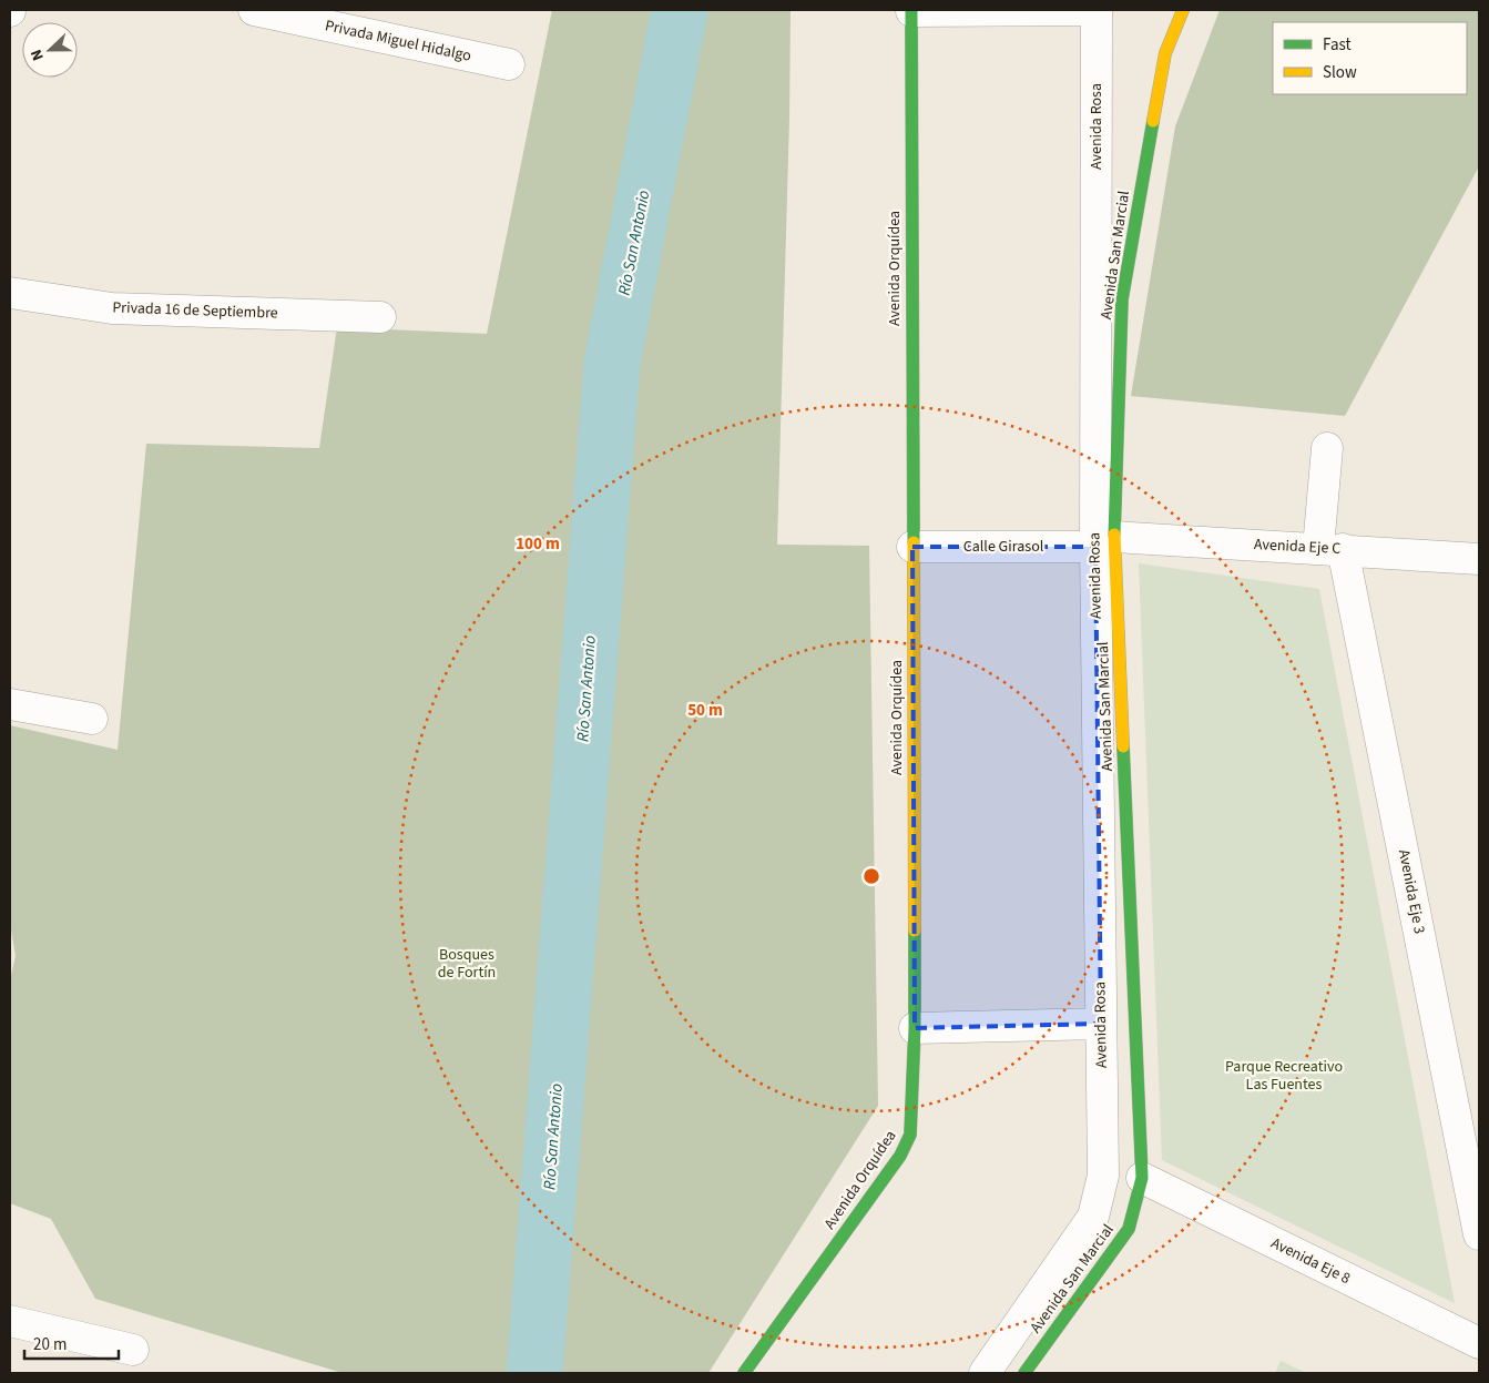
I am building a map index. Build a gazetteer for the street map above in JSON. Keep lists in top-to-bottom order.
{
  "streets": {
    "street": [
      "Privada Miguel Hidalgo",
      "Avenida Rosa",
      "Avenida San Marcial",
      "Avenida Orquídea",
      "Privada 16 de Septiembre",
      "Calle Girasol",
      "Avenida Eje C",
      "Avenida Eje 3",
      "Avenida Eje 8"
    ]
  },
  "crossings": [
    ["Avenida Rosa", "Avenida San Marcial"],
    ["Avenida Rosa", "Calle Girasol"],
    ["Avenida Rosa", "Avenida Eje C"],
    ["Avenida San Marcial", "Calle Girasol"],
    ["Avenida San Marcial", "Avenida Eje C"],
    ["Avenida San Marcial", "Avenida Eje 8"],
    ["Avenida Orquídea", "Calle Girasol"],
    ["Calle Girasol", "Avenida Eje C"],
    ["Avenida Eje C", "Avenida Eje 3"]
  ],
  "water": ["Río San Antonio"],
  "parks": ["Bosques de Fortín", "Parque Recreativo Las Fuentes"],
  "legend": ["Fast", "Slow"],
  "scale_bar": "20 m",
  "north": "left",
  "rings": ["100 m", "50 m"]
}
